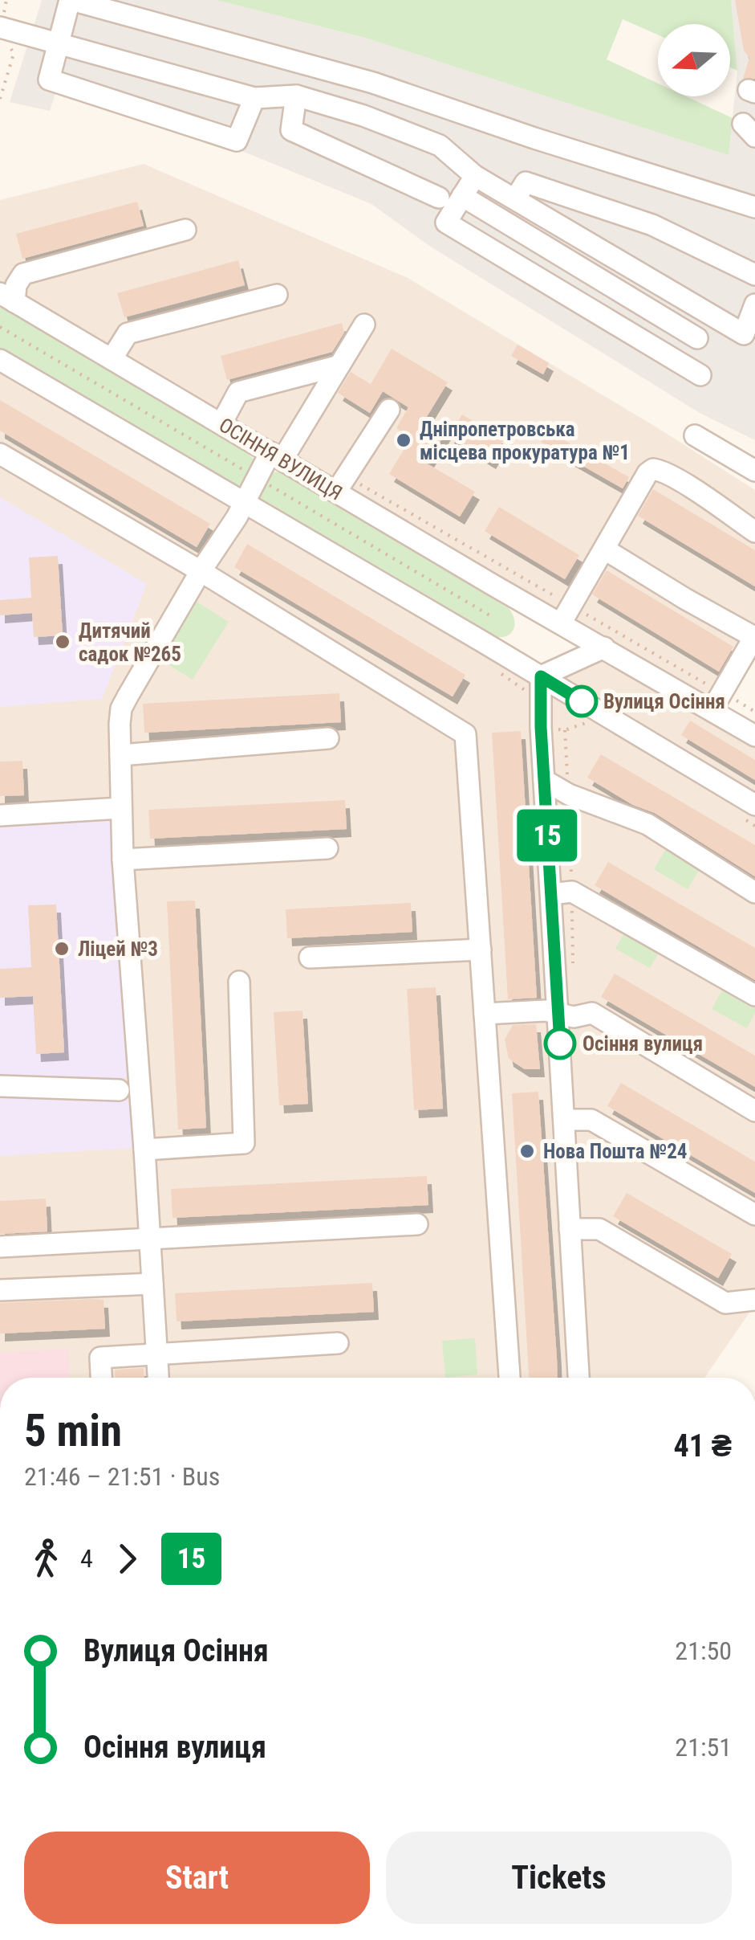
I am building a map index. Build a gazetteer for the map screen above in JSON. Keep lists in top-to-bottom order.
{
  "streets": {
    "street": ["ОСІННЯ ВУЛИЦЯ"]
  },
  "places": [
    "Дніпропетровська місцева прокуратура №1",
    "Дитячий садок №265",
    "Вулиця Осіння",
    "Ліцей №3",
    "Осіння вулиця",
    "Нова Пошта №24"
  ],
  "lines": ["bus line 15"],
  "north": "left",
  "page": {
    "on_map": "15",
    "heading": ["5 min", "21:46 – 21:51 · Bus", "41 ₴"],
    "legs": ["4", "15"],
    "list": [
      {
        "name": "Вулиця Осіння",
        "value": "21:50"
      },
      {
        "name": "Осіння вулиця",
        "value": "21:51"
      }
    ],
    "buttons": ["Start", "Tickets"]
  }
}
